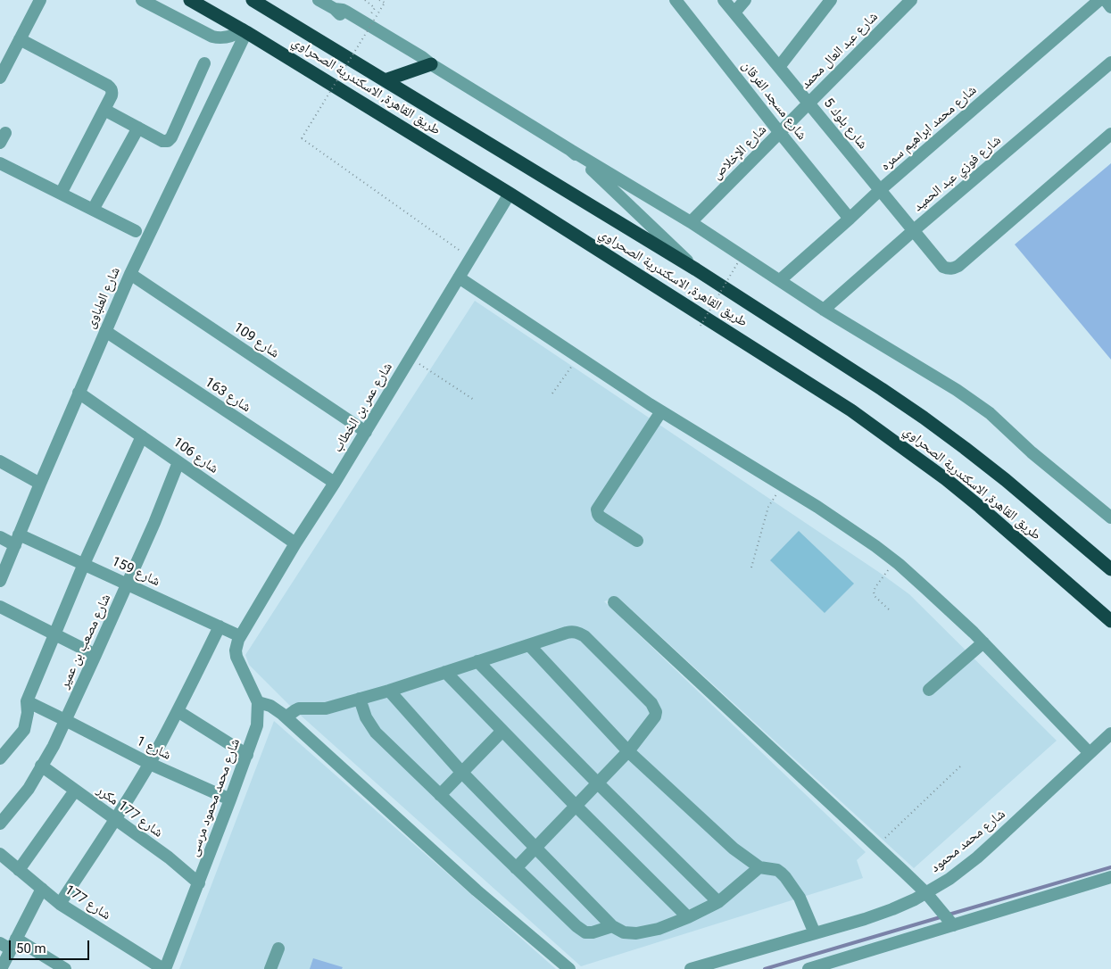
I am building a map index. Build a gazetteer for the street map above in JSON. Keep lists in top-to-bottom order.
{
  "streets": {
    "highway": ["طريق القاهرة, الاسكندرية الصحراوي"],
    "street": [
      "شارع عبد العال محمد",
      "شارع مسجد الفرقان",
      "شارع بلوك 5",
      "شارع محمد ابراهيم سمره",
      "شارع الإخلاص",
      "شارع فوزي عبد الحميد",
      "شارع العلباوى",
      "شارع 109",
      "شارع 163",
      "شارع عمر بن الخطاب",
      "شارع 106",
      "شارع 159",
      "شارع مصعب بن عمير",
      "شارع 1",
      "شارع محمد محمود مرسى",
      "شارع 177 مكرر",
      "شارع محمد محمود",
      "شارع 177"
    ]
  },
  "crossings": [
    ["شارع عبد العال محمد", "شارع بلوك 5"],
    ["شارع عبد العال محمد", "شارع الإخلاص"],
    ["طريق القاهرة, الاسكندرية الصحراوي", "شارع العلباوى"],
    ["طريق القاهرة, الاسكندرية الصحراوي", "شارع عمر بن الخطاب"],
    ["شارع مسجد الفرقان", "شارع محمد ابراهيم سمره"],
    ["شارع مسجد الفرقان", "شارع الإخلاص"],
    ["شارع بلوك 5", "شارع محمد ابراهيم سمره"],
    ["شارع بلوك 5", "شارع الإخلاص"],
    ["شارع بلوك 5", "شارع فوزي عبد الحميد"],
    ["شارع العلباوى", "شارع 109"],
    ["شارع العلباوى", "شارع 163"],
    ["شارع العلباوى", "شارع 106"],
    ["شارع العلباوى", "شارع 159"],
    ["شارع 109", "شارع عمر بن الخطاب"],
    ["شارع 163", "شارع عمر بن الخطاب"],
    ["شارع عمر بن الخطاب", "شارع 106"],
    ["شارع عمر بن الخطاب", "شارع 159"],
    ["شارع عمر بن الخطاب", "شارع محمد محمود مرسى"],
    ["شارع 106", "شارع مصعب بن عمير"],
    ["شارع 159", "شارع مصعب بن عمير"],
    ["شارع 159", "شارع محمد محمود مرسى"],
    ["شارع مصعب بن عمير", "شارع 1"],
    ["شارع مصعب بن عمير", "شارع 177 مكرر"],
    ["شارع 1", "شارع محمد محمود مرسى"],
    ["شارع محمد محمود مرسى", "شارع 177 مكرر"],
    ["شارع محمد محمود مرسى", "شارع 177"]
  ],
  "scale_bar": "50 m"
}
